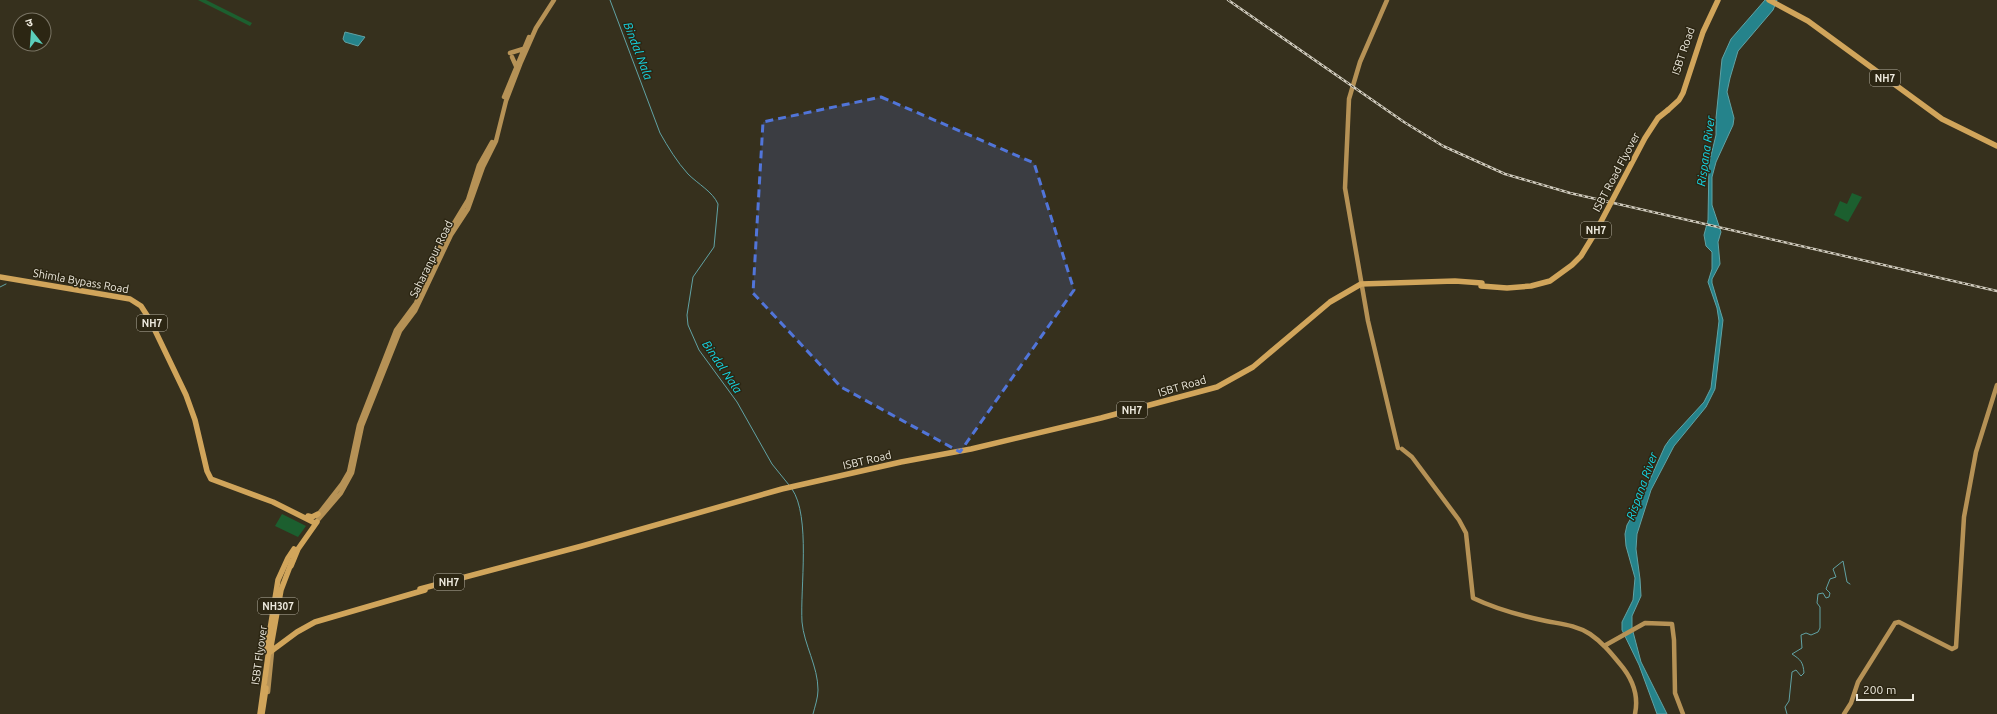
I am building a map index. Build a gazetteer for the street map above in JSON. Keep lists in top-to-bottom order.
{
  "streets": {
    "highway": [
      "ISBT Road",
      "NH7",
      "ISBT Road Flyover",
      "Shimla Bypass Road",
      "NH307",
      "ISBT Flyover"
    ],
    "main road": ["Saharanpur Road"]
  },
  "crossings": [
    ["ISBT Road", "NH7"],
    ["ISBT Road", "ISBT Road Flyover"],
    ["NH7", "ISBT Road Flyover"],
    ["NH7", "ISBT Flyover"],
    ["Saharanpur Road", "Shimla Bypass Road"]
  ],
  "water": ["Bindal Nala", "Rispana River"],
  "scale_bar": "200 m",
  "north": "top"
}
